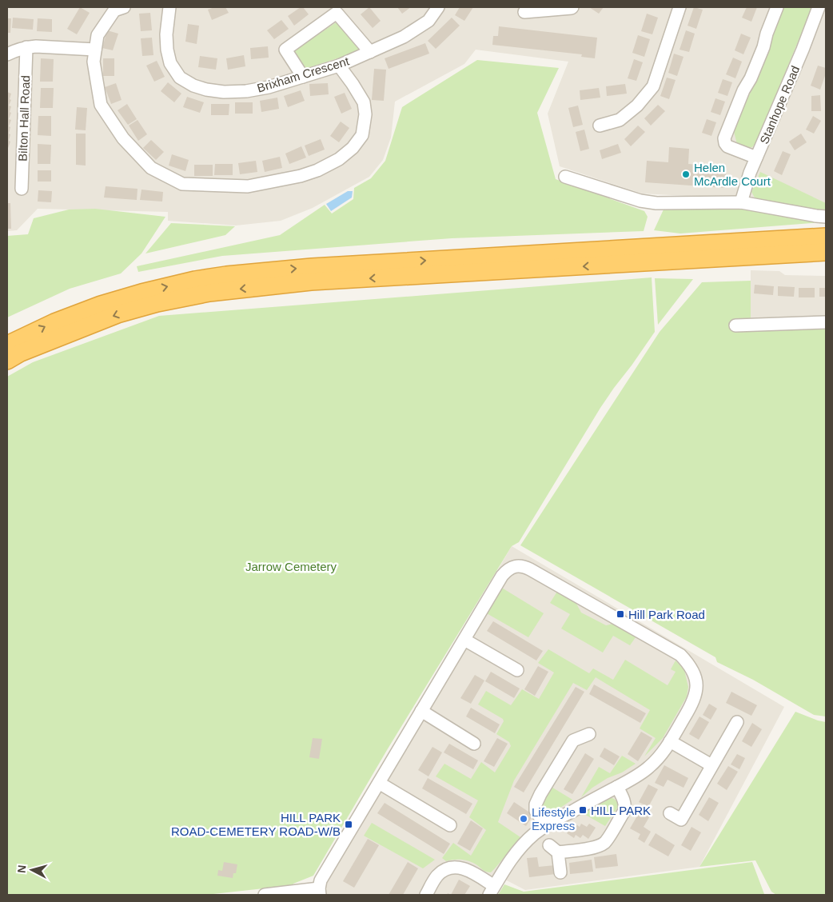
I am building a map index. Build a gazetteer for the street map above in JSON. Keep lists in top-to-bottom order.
{
  "streets": {
    "street": ["Brixham Crescent", "Stanhope Road", "Bilton Hall Road"]
  },
  "parks": ["Jarrow Cemetery"],
  "places": {
    "other": ["Helen McArdle Court", "Lifestyle Express"],
    "transit": ["Hill Park Road", "HILL PARK", "HILL PARK ROAD-CEMETERY ROAD-W/B"]
  },
  "north": "left"
}
